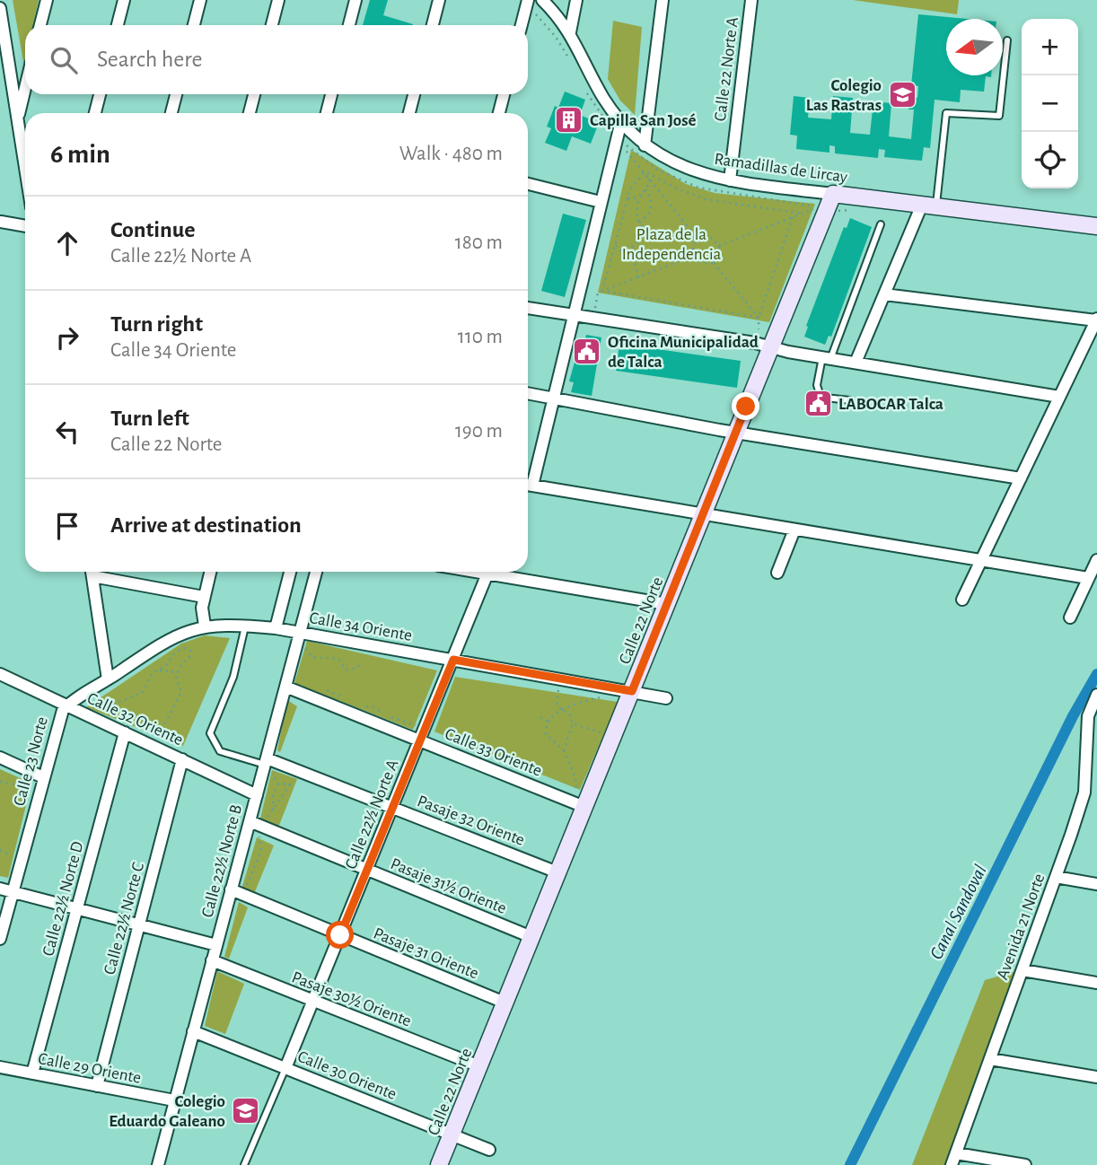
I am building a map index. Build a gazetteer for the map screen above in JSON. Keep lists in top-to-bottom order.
{
  "streets": {
    "street": [
      "Calle 22 Norte A",
      "Ramadillas de Lircay",
      "Calle 22 Norte",
      "Calle 34 Oriente",
      "Calle 32 Oriente",
      "Calle 33 Oriente",
      "Calle 23 Norte",
      "Calle 22½ Norte A",
      "Pasaje 32 Oriente",
      "Calle 22½ Norte B",
      "Pasaje 31½ Oriente",
      "Calle 22½ Norte D",
      "Calle 22½ Norte C",
      "Avenida 21 Norte",
      "Pasaje 31 Oriente",
      "Pasaje 30½ Oriente",
      "Calle 29 Oriente",
      "Calle 30 Oriente"
    ]
  },
  "crossings": [
    ["Calle 22 Norte A", "Ramadillas de Lircay"],
    ["Ramadillas de Lircay", "Calle 22 Norte"],
    ["Calle 22 Norte", "Calle 34 Oriente"],
    ["Calle 22 Norte", "Calle 33 Oriente"],
    ["Calle 22 Norte", "Pasaje 32 Oriente"],
    ["Calle 22 Norte", "Pasaje 31½ Oriente"],
    ["Calle 22 Norte", "Pasaje 31 Oriente"],
    ["Calle 22 Norte", "Pasaje 30½ Oriente"],
    ["Calle 22 Norte", "Calle 30 Oriente"],
    ["Calle 34 Oriente", "Calle 32 Oriente"],
    ["Calle 34 Oriente", "Calle 23 Norte"],
    ["Calle 34 Oriente", "Calle 22½ Norte A"],
    ["Calle 34 Oriente", "Calle 22½ Norte B"],
    ["Calle 32 Oriente", "Calle 23 Norte"],
    ["Calle 32 Oriente", "Calle 22½ Norte B"],
    ["Calle 32 Oriente", "Calle 22½ Norte D"],
    ["Calle 32 Oriente", "Calle 22½ Norte C"],
    ["Calle 33 Oriente", "Calle 22½ Norte A"],
    ["Calle 33 Oriente", "Calle 22½ Norte B"],
    ["Calle 22½ Norte A", "Pasaje 32 Oriente"],
    ["Calle 22½ Norte A", "Pasaje 31½ Oriente"],
    ["Calle 22½ Norte A", "Pasaje 31 Oriente"],
    ["Calle 22½ Norte A", "Pasaje 30½ Oriente"],
    ["Calle 22½ Norte A", "Calle 30 Oriente"],
    ["Pasaje 32 Oriente", "Calle 22½ Norte B"],
    ["Calle 22½ Norte B", "Pasaje 31½ Oriente"],
    ["Calle 22½ Norte B", "Pasaje 31 Oriente"],
    ["Calle 22½ Norte B", "Pasaje 30½ Oriente"],
    ["Calle 22½ Norte B", "Calle 29 Oriente"],
    ["Calle 22½ Norte B", "Calle 30 Oriente"],
    ["Calle 22½ Norte D", "Calle 29 Oriente"],
    ["Calle 22½ Norte C", "Calle 29 Oriente"]
  ],
  "water": ["Canal Sandoval"],
  "parks": ["Plaza de la Independencia"],
  "places": {
    "school or university": ["Colegio Las Rastras", "Colegio Eduardo Galeano"],
    "building": ["Capilla San José"],
    "public building": ["Oficina Municipalidad de Talca", "LABOCAR Talca"]
  },
  "north": "left",
  "page": {
    "map_buttons": ["+", "−"],
    "search": "Search here",
    "heading": ["6 min", "Walk · 480 m"],
    "list": [
      ["Continue", "Calle 22½ Norte A", "180 m"],
      ["Turn right", "Calle 34 Oriente", "110 m"],
      ["Turn left", "Calle 22 Norte", "190 m"],
      "Arrive at destination"
    ]
  }
}
